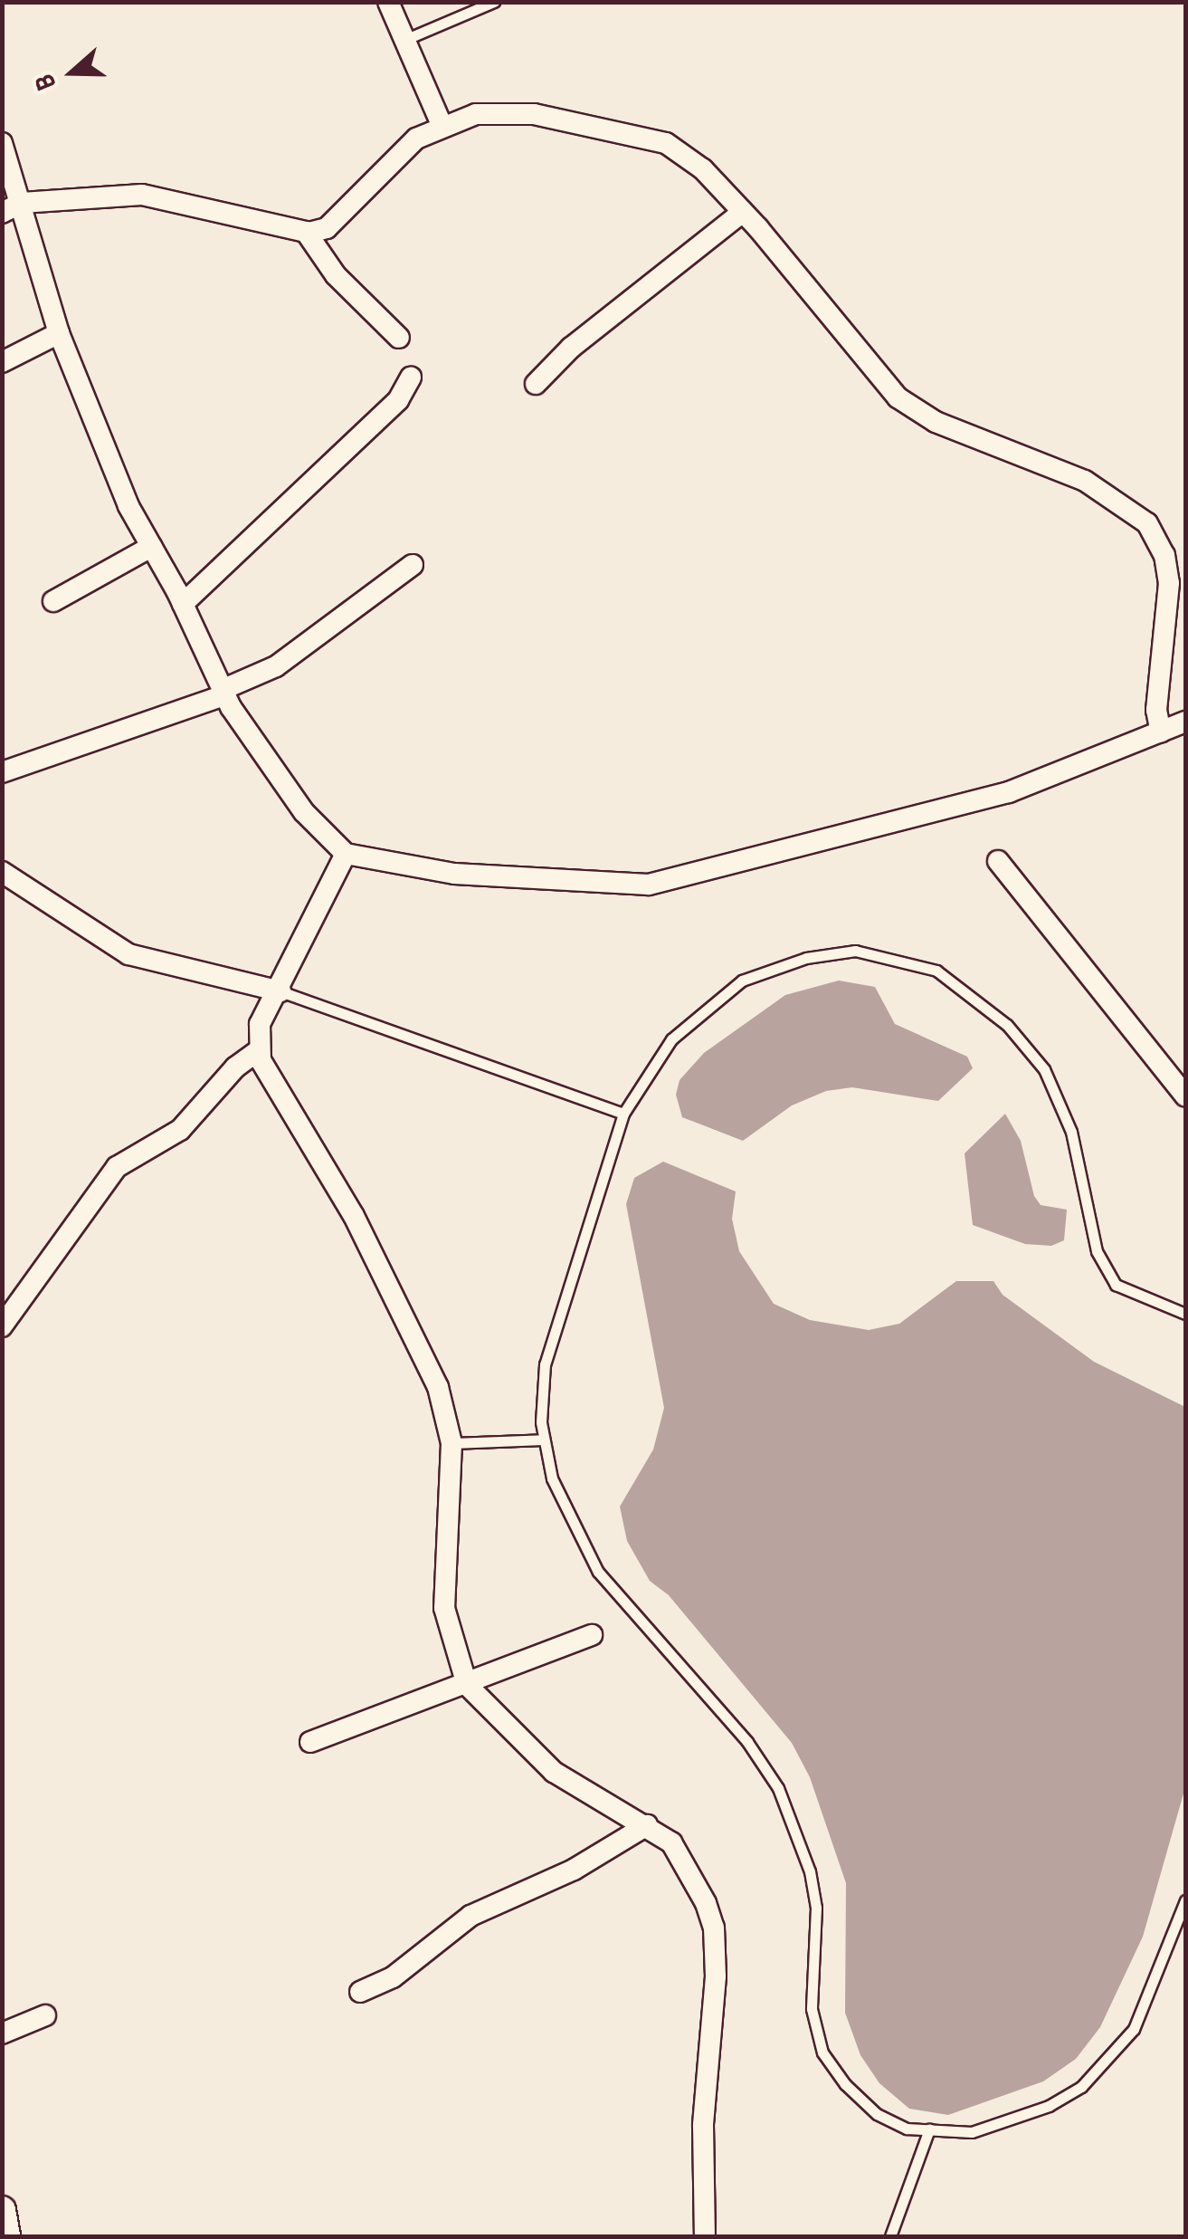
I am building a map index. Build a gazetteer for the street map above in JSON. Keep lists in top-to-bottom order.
{
  "north": "left"
}
